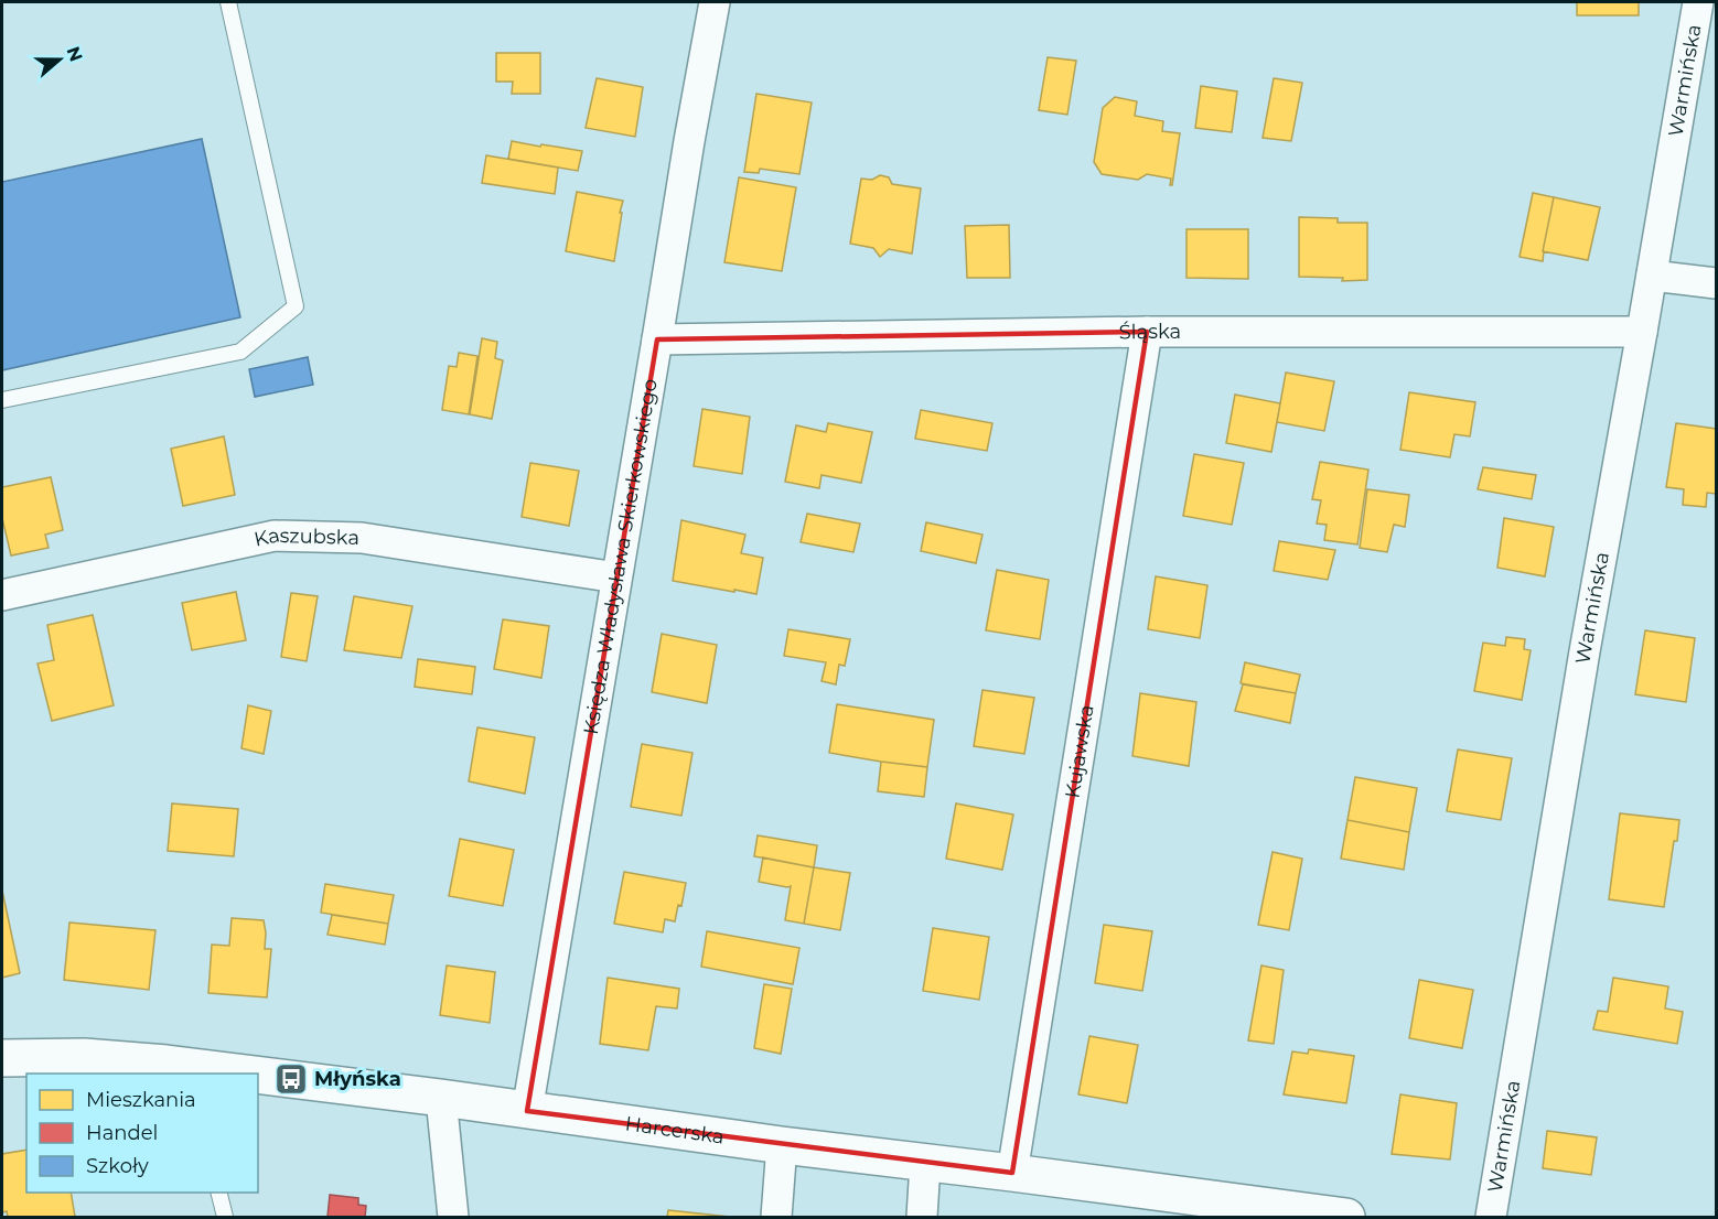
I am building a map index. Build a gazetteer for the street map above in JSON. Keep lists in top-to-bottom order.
{
  "streets": {
    "street": [
      "Warmińska",
      "Śląska",
      "Kaszubska",
      "Księdza Władysława Skierkowskiego",
      "Kujawska",
      "Harcerska"
    ]
  },
  "crossings": [
    ["Warmińska", "Śląska"],
    ["Śląska", "Księdza Władysława Skierkowskiego"],
    ["Śląska", "Kujawska"],
    ["Kaszubska", "Księdza Władysława Skierkowskiego"],
    ["Księdza Władysława Skierkowskiego", "Harcerska"],
    ["Kujawska", "Harcerska"]
  ],
  "places": {
    "bus stop": ["Młyńska"]
  },
  "legend": ["Mieszkania", "Handel", "Szkoły"],
  "north": "right"
}
